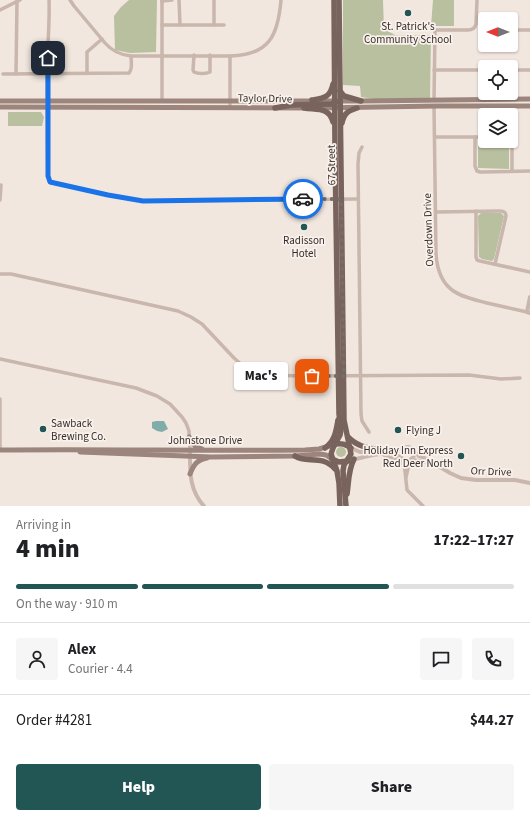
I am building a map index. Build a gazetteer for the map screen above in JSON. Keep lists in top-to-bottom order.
{
  "streets": {
    "main road": ["Taylor Drive", "67 Street", "Johnstone Drive"],
    "street": ["Overdown Drive", "Orr Drive"]
  },
  "crossings": [
    ["Taylor Drive", "67 Street"],
    ["Taylor Drive", "Overdown Drive"],
    ["67 Street", "Johnstone Drive"]
  ],
  "places": [
    "St. Patrick's Community School",
    "Radisson Hotel",
    "Mac's",
    "Sawback Brewing Co.",
    "Flying J",
    "Holiday Inn Express Red Deer North"
  ],
  "north": "left",
  "page": {
    "bubble": "Mac's",
    "heading": ["4 min", "Arriving in", "17:22–17:27"],
    "panel": [
      "Alex",
      "Courier · 4.4",
      "Order #4281",
      "$44.27"
    ],
    "bar": "On the way · 910 m",
    "buttons": ["Help", "Share"]
  }
}
